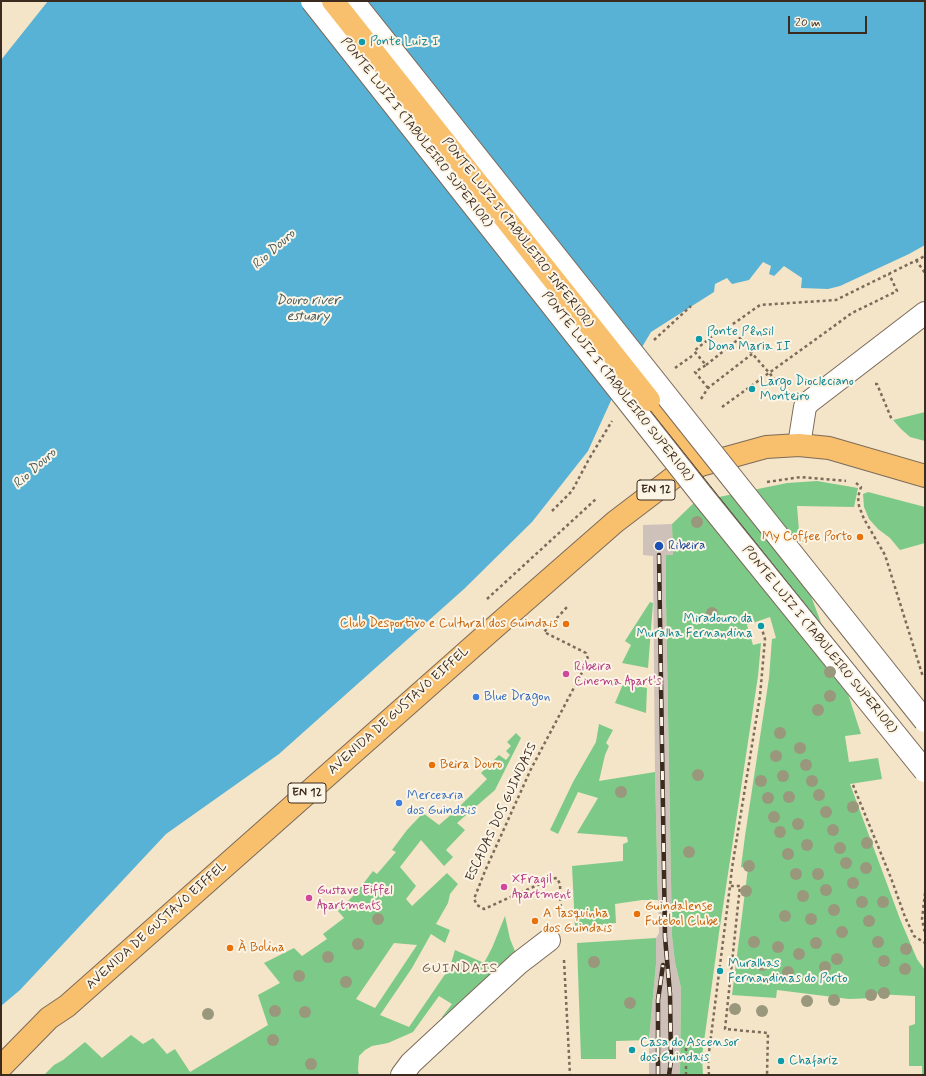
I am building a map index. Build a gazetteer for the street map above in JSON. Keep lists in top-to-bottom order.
{
  "streets": {
    "main road": ["PONTE LUIZ I (TABULEIRO INFERIOR)", "EN 12", "AVENIDA DE GUSTAVO EIFFEL"],
    "street": ["PONTE LUIZ I (TABULEIRO SUPERIOR)"],
    "path": ["ESCADAS DOS GUINDAIS"]
  },
  "crossings": [
    ["PONTE LUIZ I (TABULEIRO INFERIOR)", "EN 12"],
    ["PONTE LUIZ I (TABULEIRO INFERIOR)", "AVENIDA DE GUSTAVO EIFFEL"],
    ["EN 12", "AVENIDA DE GUSTAVO EIFFEL"]
  ],
  "districts": ["GUINDAIS"],
  "water": ["Rio Douro", "Douro river estuary"],
  "places": [
    "Ponte Luiz I",
    "Ponte Pênsil Dona Maria II",
    "Largo Diocleciano Monteiro",
    "My Coffee Porto",
    "Ribeira",
    "Club Desportivo e Cultural dos Guindais",
    "Miradouro da Muralha Fernandina",
    "Ribeira Cinema Apart's",
    "Blue Dragon",
    "Beira Douro",
    "Mercearia dos Guindais",
    "XFragil Apartment",
    "Gustave Eiffel Apartments",
    "Guindalense Futebol Clube",
    "A Tasquinha dos Guindais",
    "À Bolina",
    "Muralhas Fernandinas do Porto",
    "Casa do Ascensor dos Guindais",
    "Chafariz"
  ],
  "scale_bar": "20 m"
}
